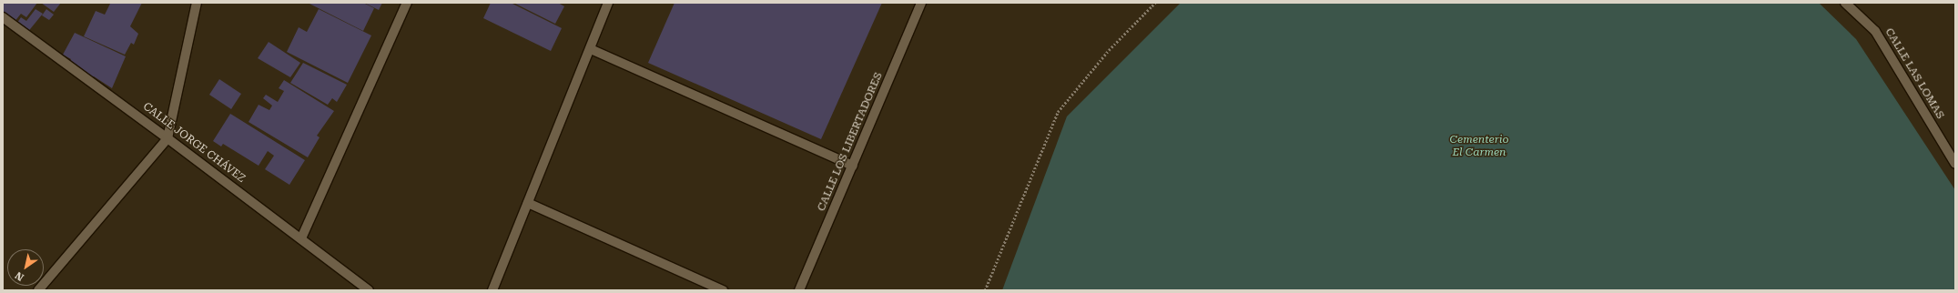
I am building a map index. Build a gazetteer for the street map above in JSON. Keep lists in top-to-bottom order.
{
  "streets": {
    "street": ["CALLE LAS LOMAS", "CALLE LOS LIBERTADORES", "CALLE JORGE CHÁVEZ"]
  },
  "parks": ["Cementerio El Carmen"],
  "north": "bottom left"
}
